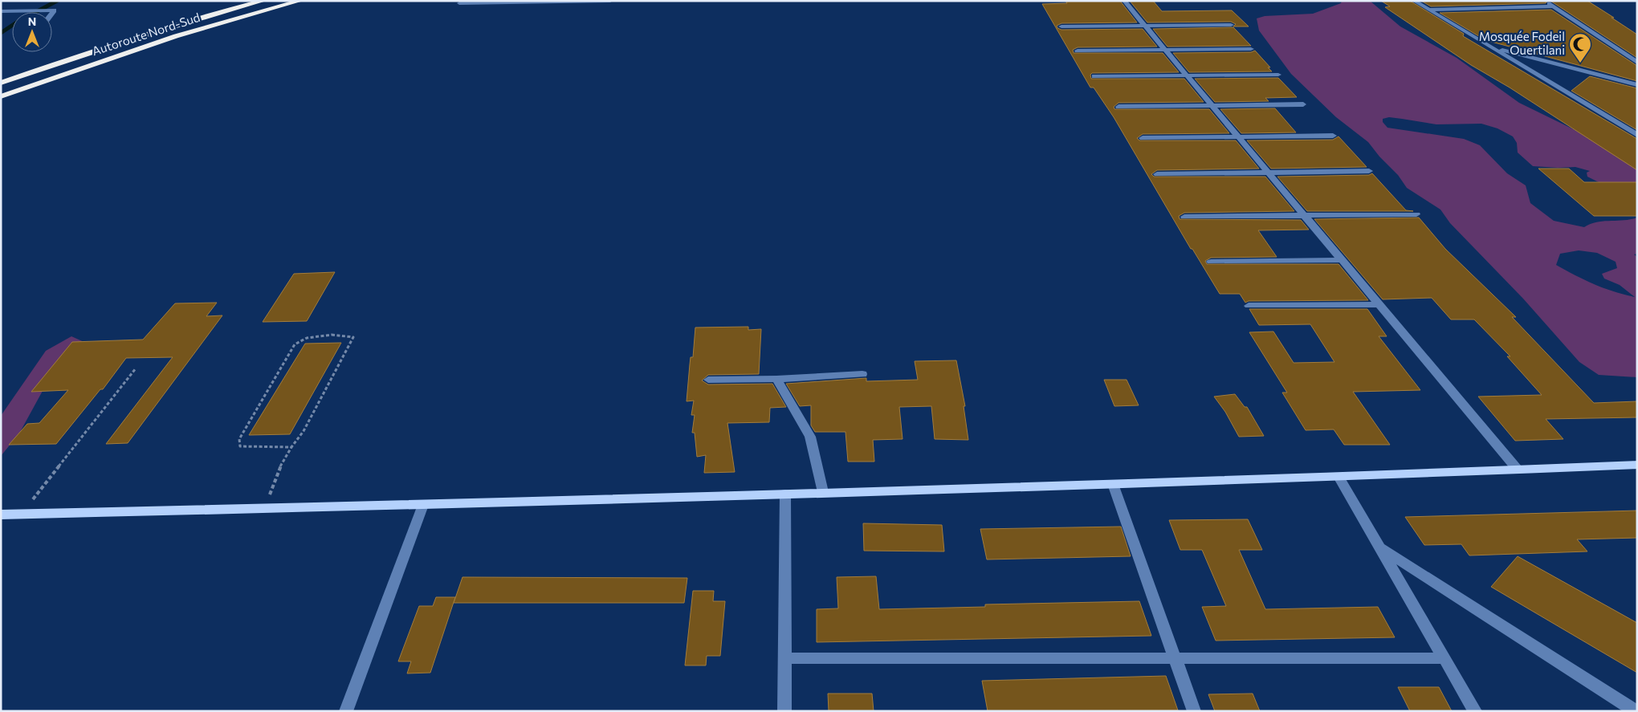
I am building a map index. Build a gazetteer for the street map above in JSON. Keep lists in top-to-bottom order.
{
  "streets": {
    "highway": ["Autoroute Nord-Sud"]
  },
  "places": {
    "mosque": ["Mosquée Fodeil Ouertilani"]
  },
  "north": "top"
}
